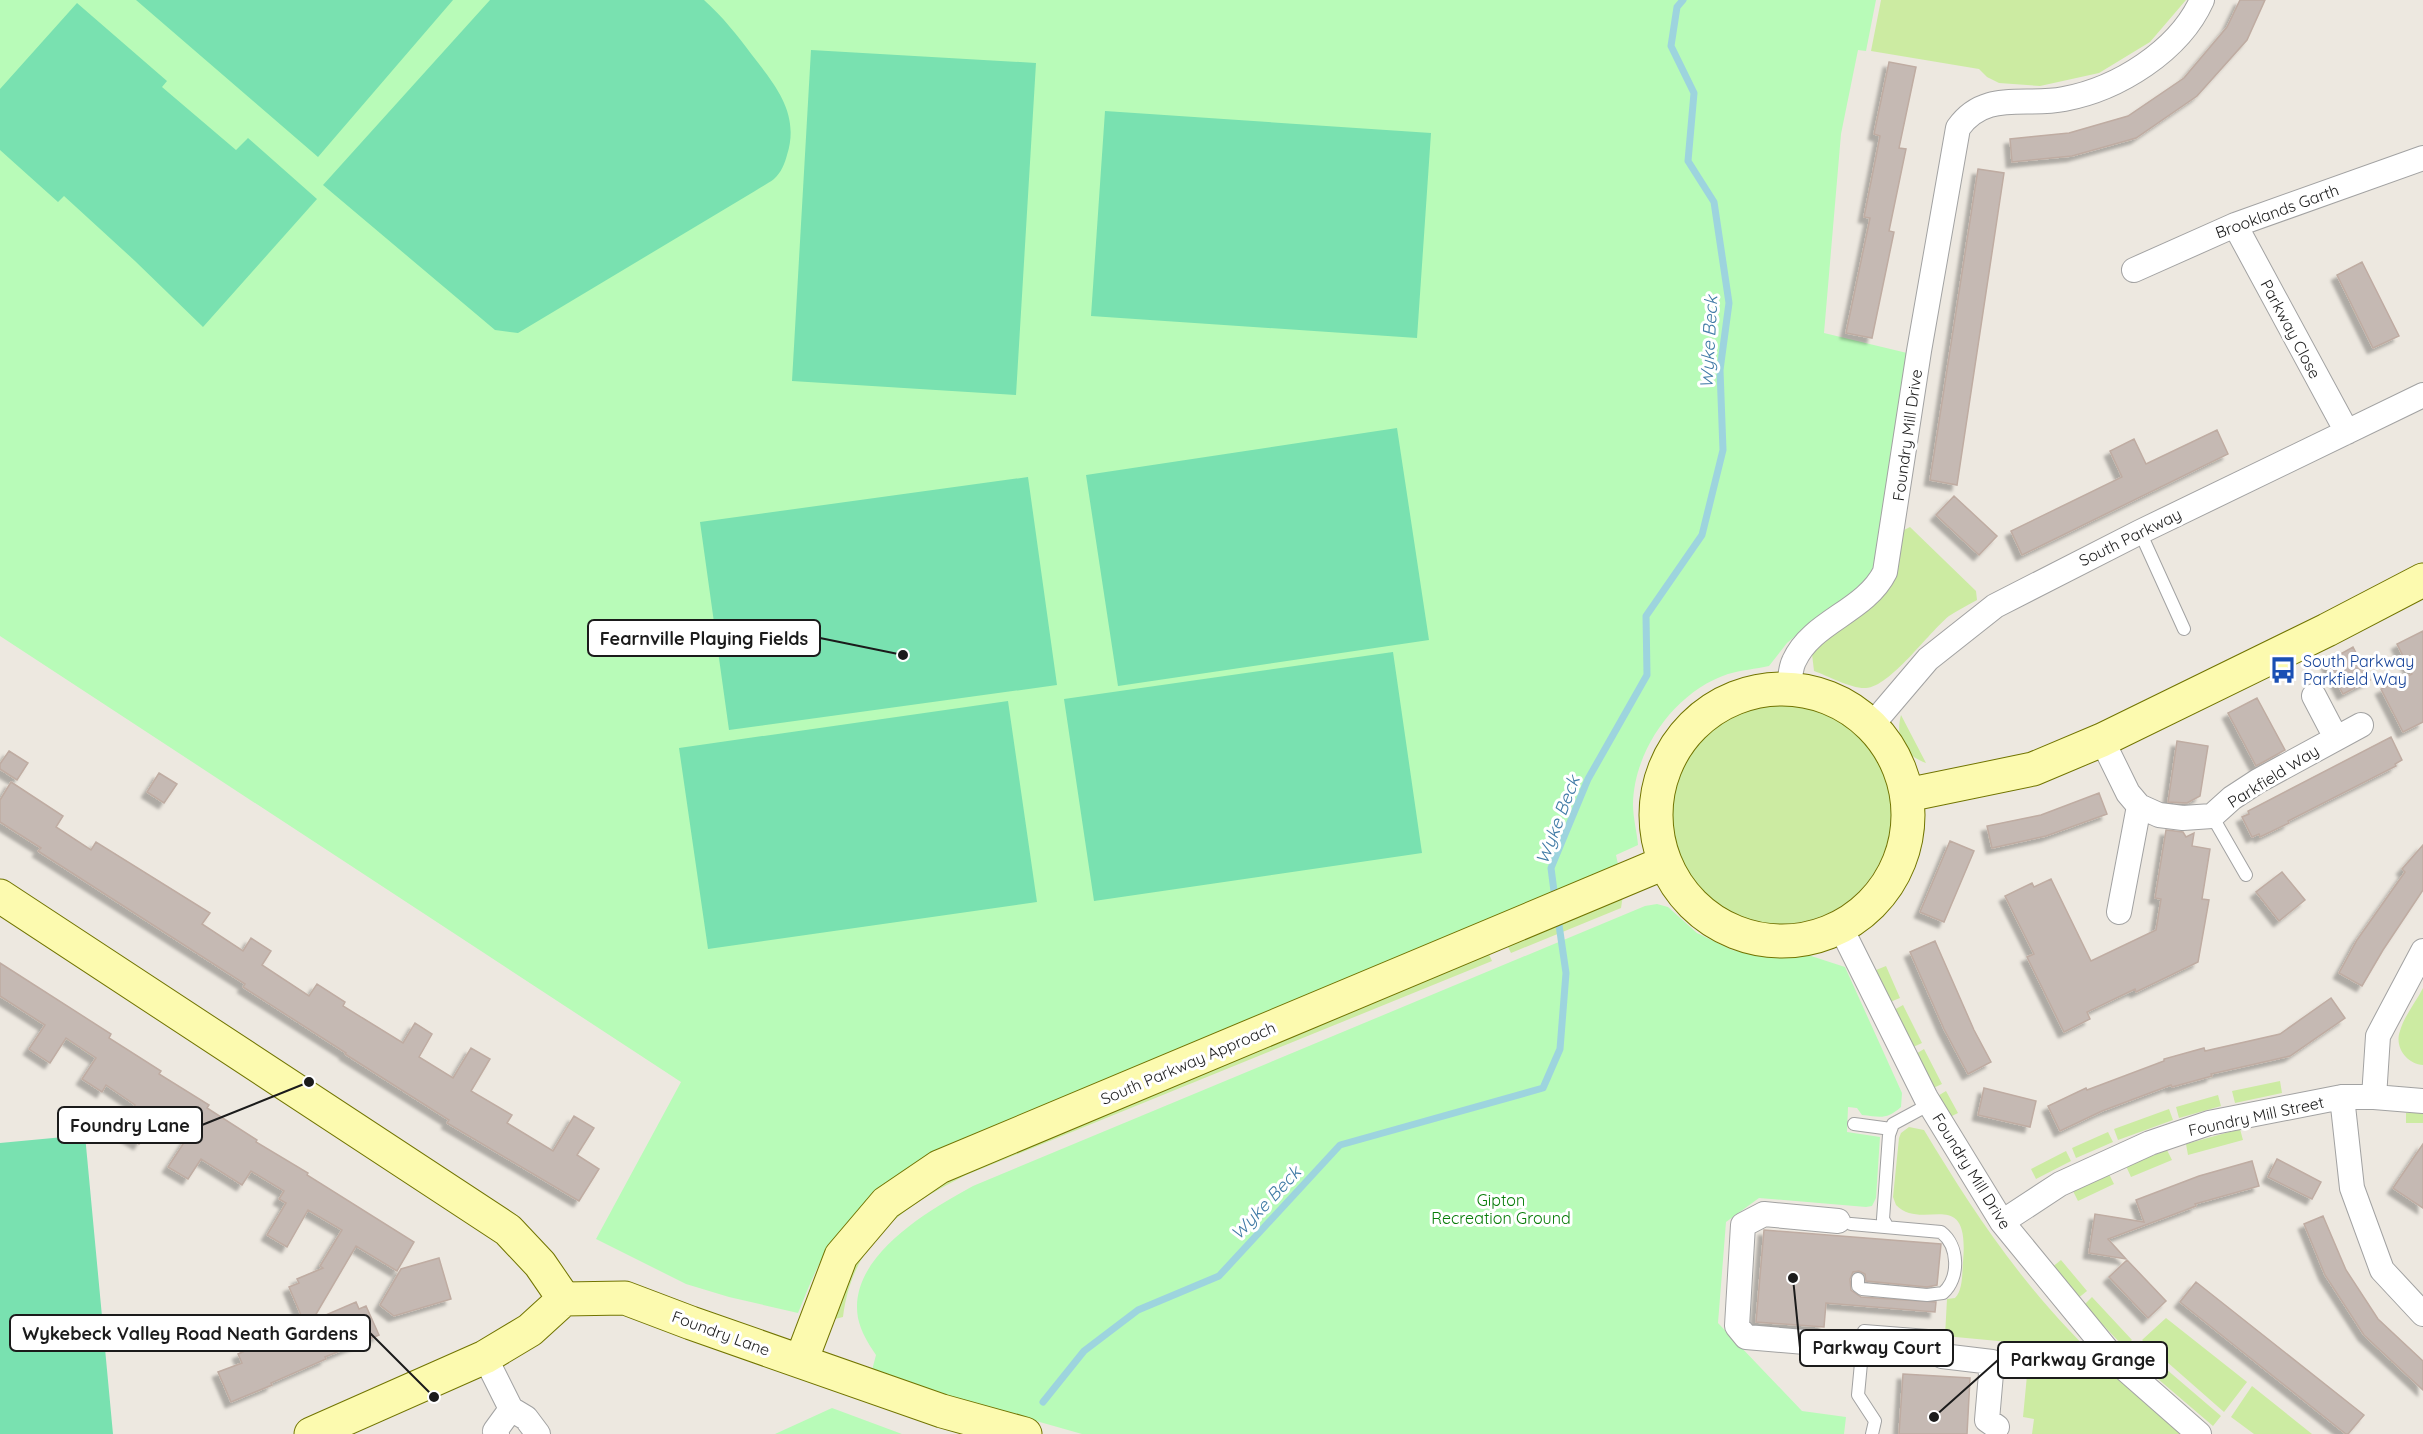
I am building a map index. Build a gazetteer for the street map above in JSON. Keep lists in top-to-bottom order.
{
  "streets": {
    "street": [
      "Brooklands Garth",
      "Parkway Close",
      "Foundry Mill Drive",
      "South Parkway",
      "Parkfield Way",
      "South Parkway Approach",
      "Foundry Mill Street",
      "Foundry Lane"
    ]
  },
  "crossings": [
    ["Brooklands Garth", "Parkway Close"],
    ["Parkway Close", "South Parkway"],
    ["Foundry Mill Drive", "Foundry Mill Street"],
    ["South Parkway Approach", "Foundry Lane"]
  ],
  "water": ["Wyke Beck"],
  "parks": ["Gipton Recreation Ground"],
  "places": {
    "other": [
      "Fearnville Playing Fields",
      "Foundry Lane",
      "Parkway Court",
      "Wykebeck Valley Road Neath Gardens",
      "Parkway Grange"
    ],
    "bus stop": ["South Parkway Parkfield Way"]
  }
}
